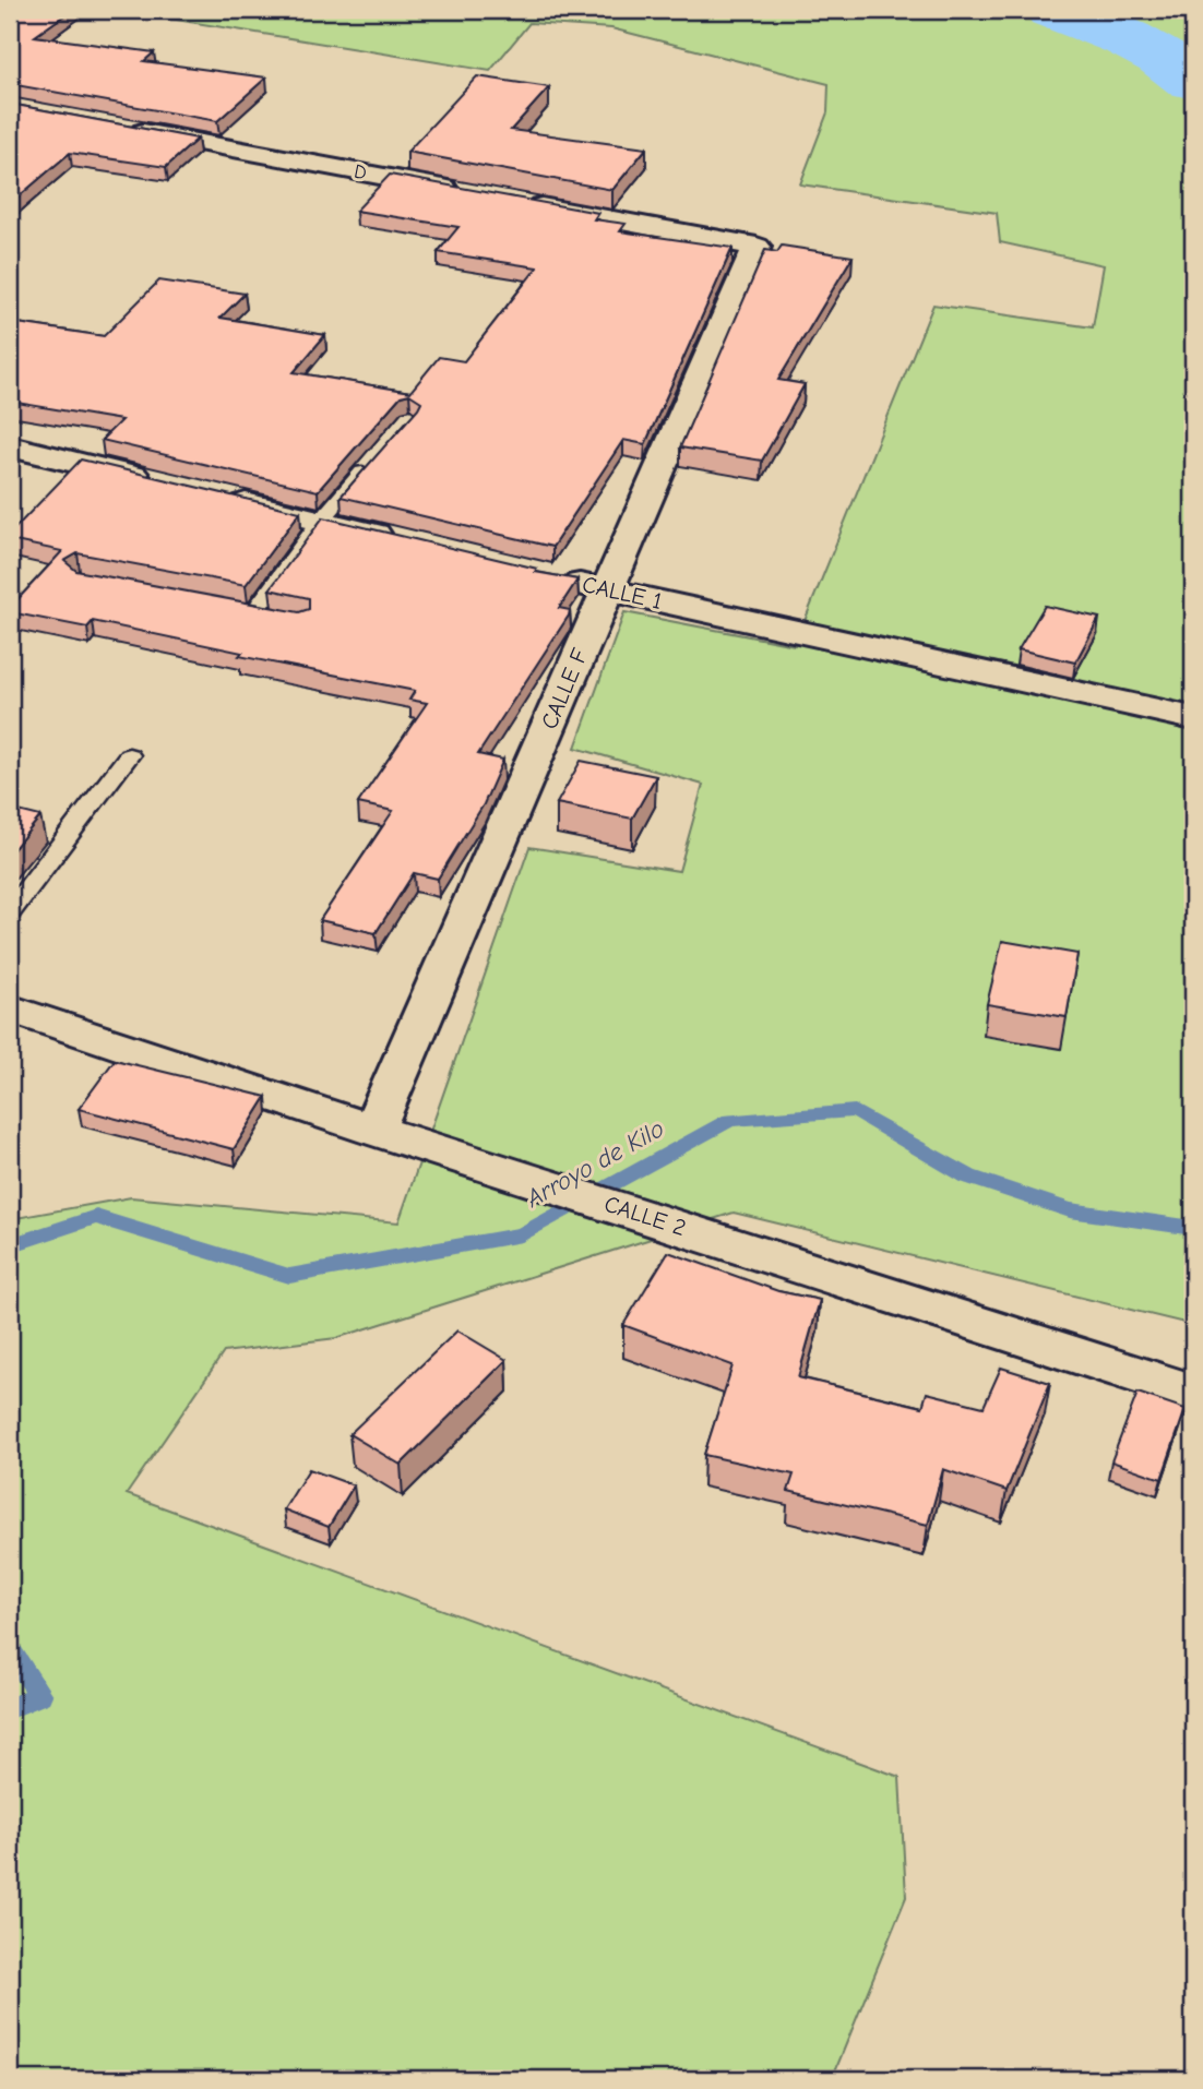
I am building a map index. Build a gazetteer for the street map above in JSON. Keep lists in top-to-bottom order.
{
  "streets": {
    "street": [
      "D",
      "CALLE 1",
      "CALLE F",
      "CALLE 2"
    ]
  },
  "crossings": [
    ["CALLE 1", "CALLE F"],
    ["CALLE F", "CALLE 2"]
  ],
  "water": ["Arroyo de Kilo"]
}
